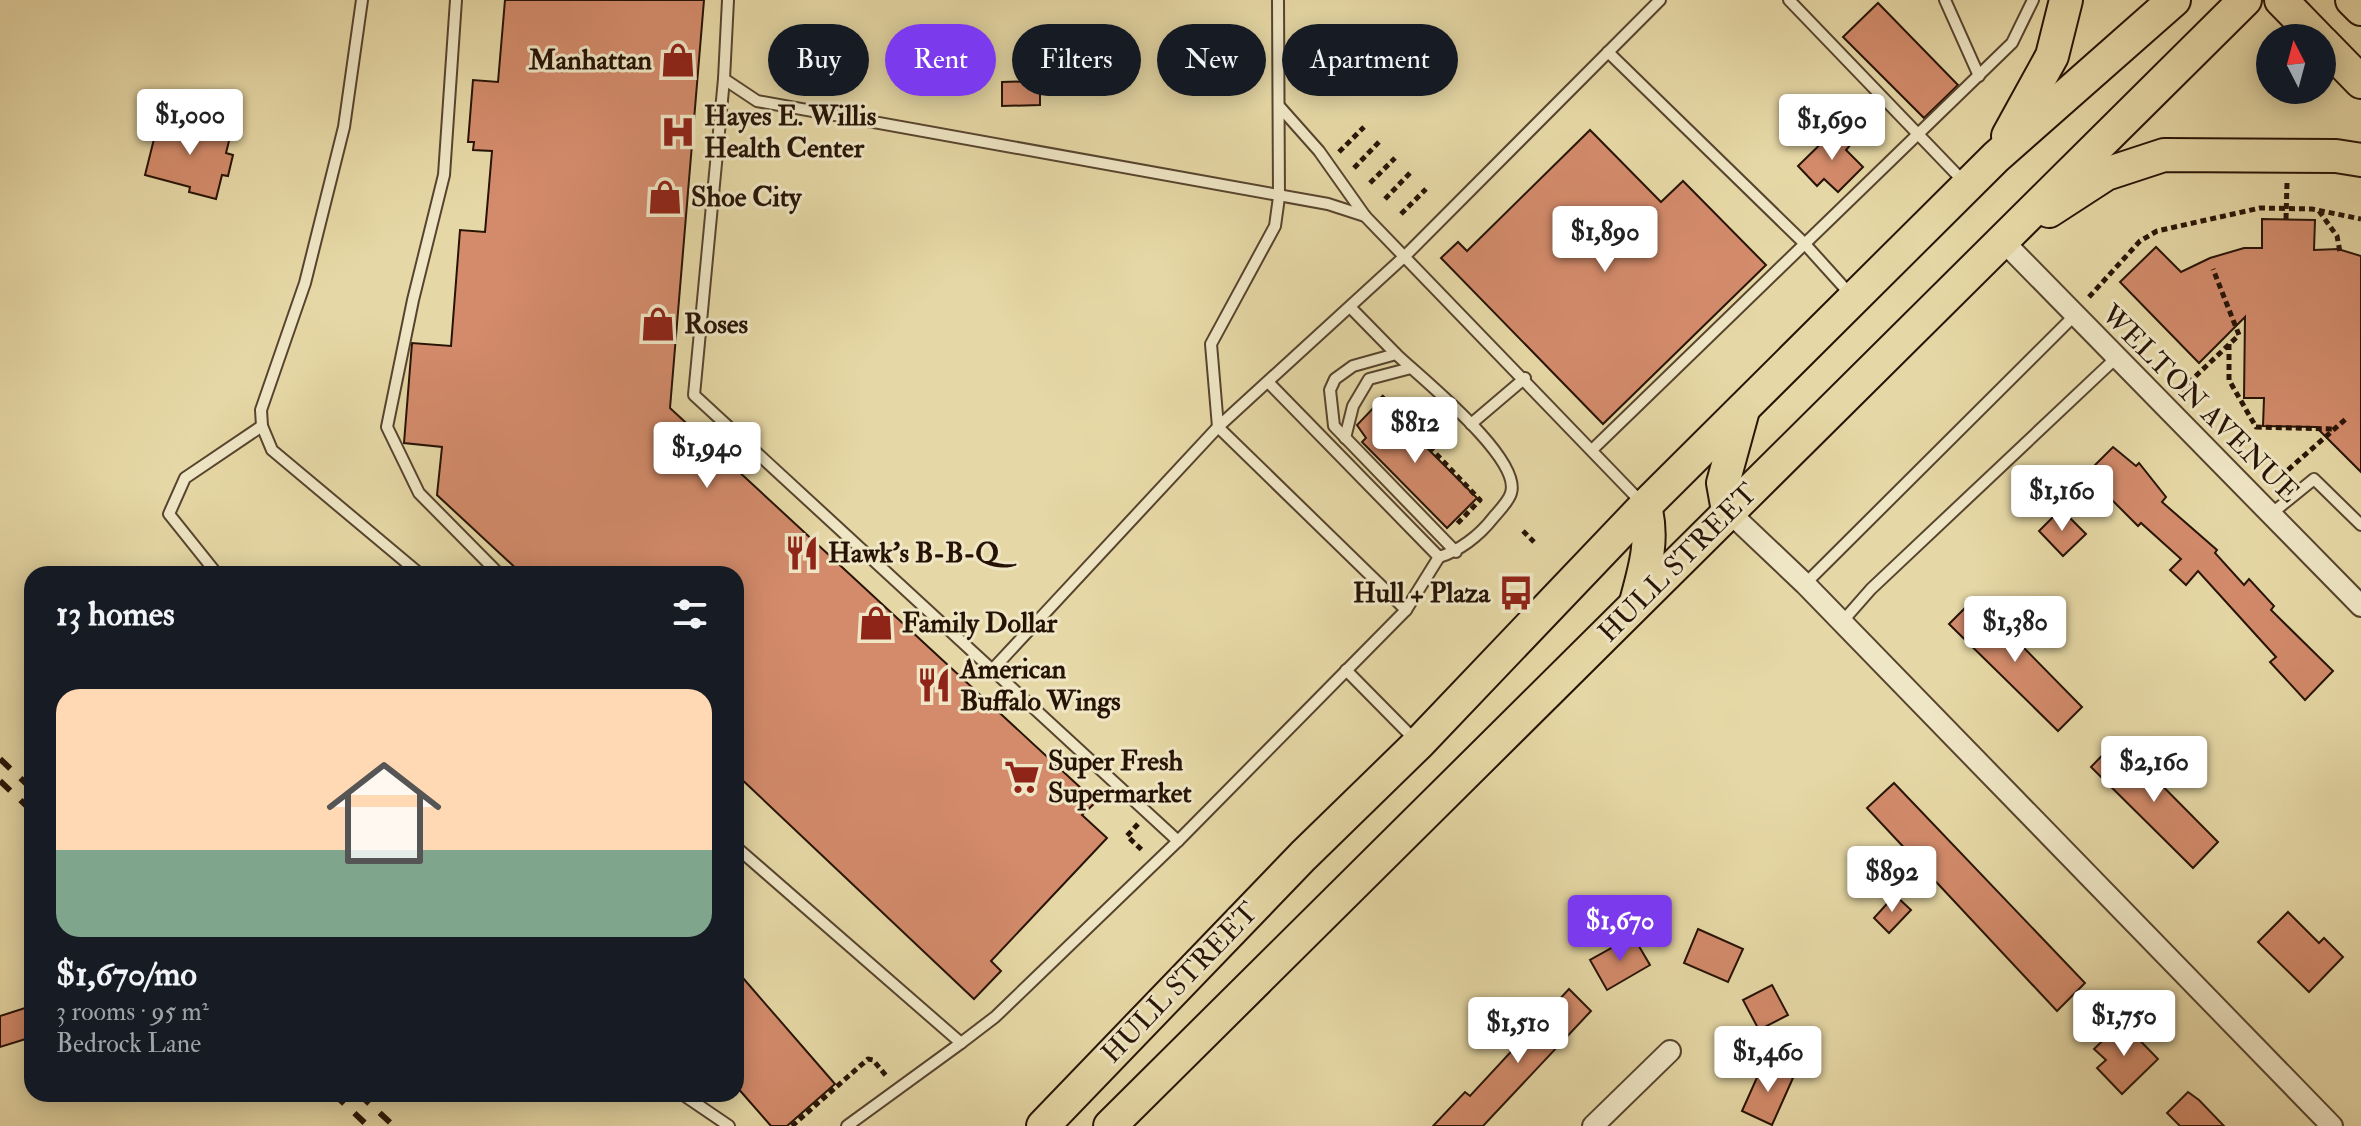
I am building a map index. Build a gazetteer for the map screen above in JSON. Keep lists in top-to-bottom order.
{
  "streets": {
    "main road": ["HULL STREET"],
    "street": ["WELTON AVENUE"]
  },
  "crossings": [
    ["WELTON AVENUE", "HULL STREET"]
  ],
  "places": {
    "shop": [
      "Manhattan",
      "Shoe City",
      "Roses",
      "Family Dollar"
    ],
    "hospital": ["Hayes E. Willis Health Center"],
    "restaurant": ["Hawk's B-B-Q", "American Buffalo Wings"],
    "bus stop": ["Hull + Plaza"],
    "supermarket": ["Super Fresh Supermarket"]
  },
  "north": "top",
  "page": {
    "chip": [
      "Buy",
      "Rent",
      "Filters",
      "New",
      "Apartment"
    ],
    "price": [
      "$1,000",
      "$1,690",
      "$1,890",
      "$812",
      "$1,940",
      "$1,160",
      "$1,380",
      "$2,160",
      "$892",
      "$1,670",
      "$1,750",
      "$1,510",
      "$1,460"
    ],
    "heading": "13 homes",
    "list": [
      {
        "name": "$1,670/mo",
        "note": "3 rooms · 95 m² · Bedrock Lane"
      }
    ]
  }
}
